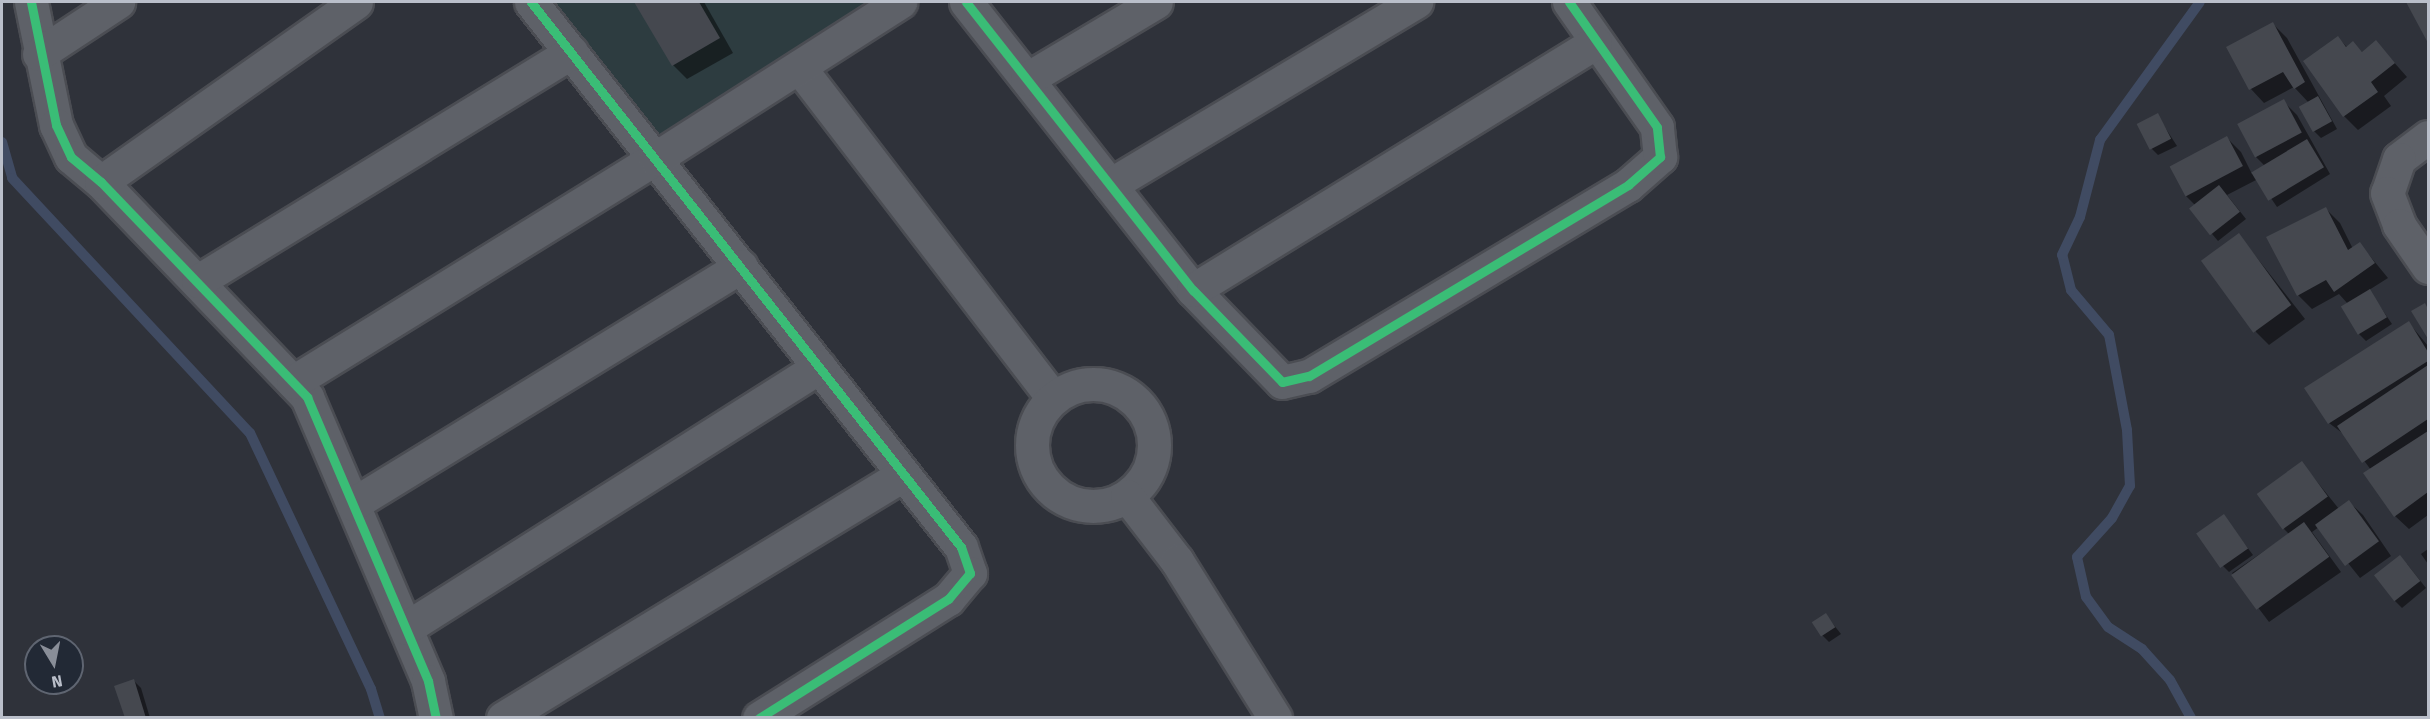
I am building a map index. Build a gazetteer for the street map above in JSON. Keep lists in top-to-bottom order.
{
  "north": "bottom"
}
